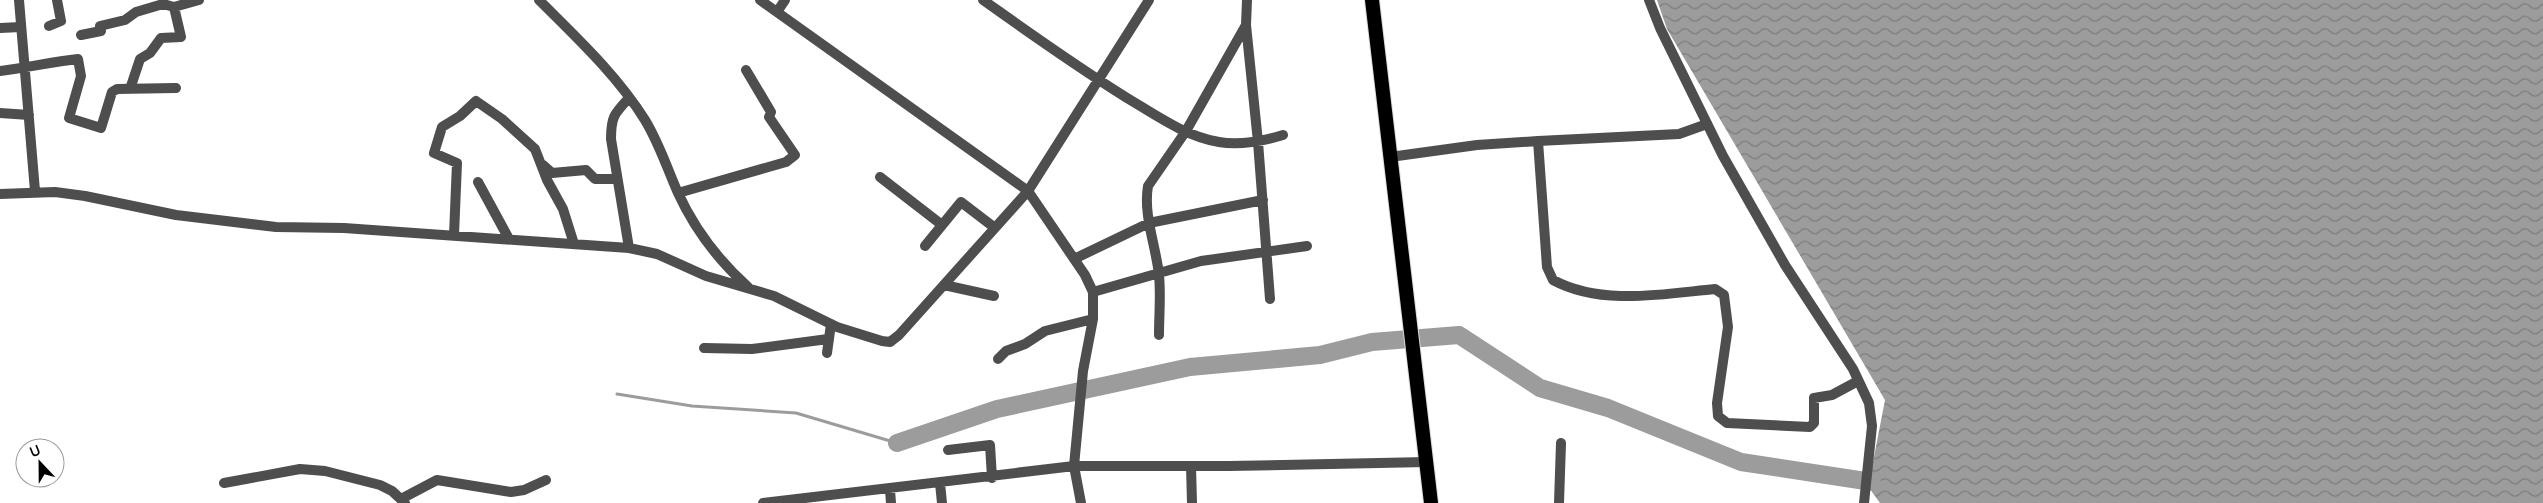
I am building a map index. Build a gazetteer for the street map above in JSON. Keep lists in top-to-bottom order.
{
  "north": "top"
}
